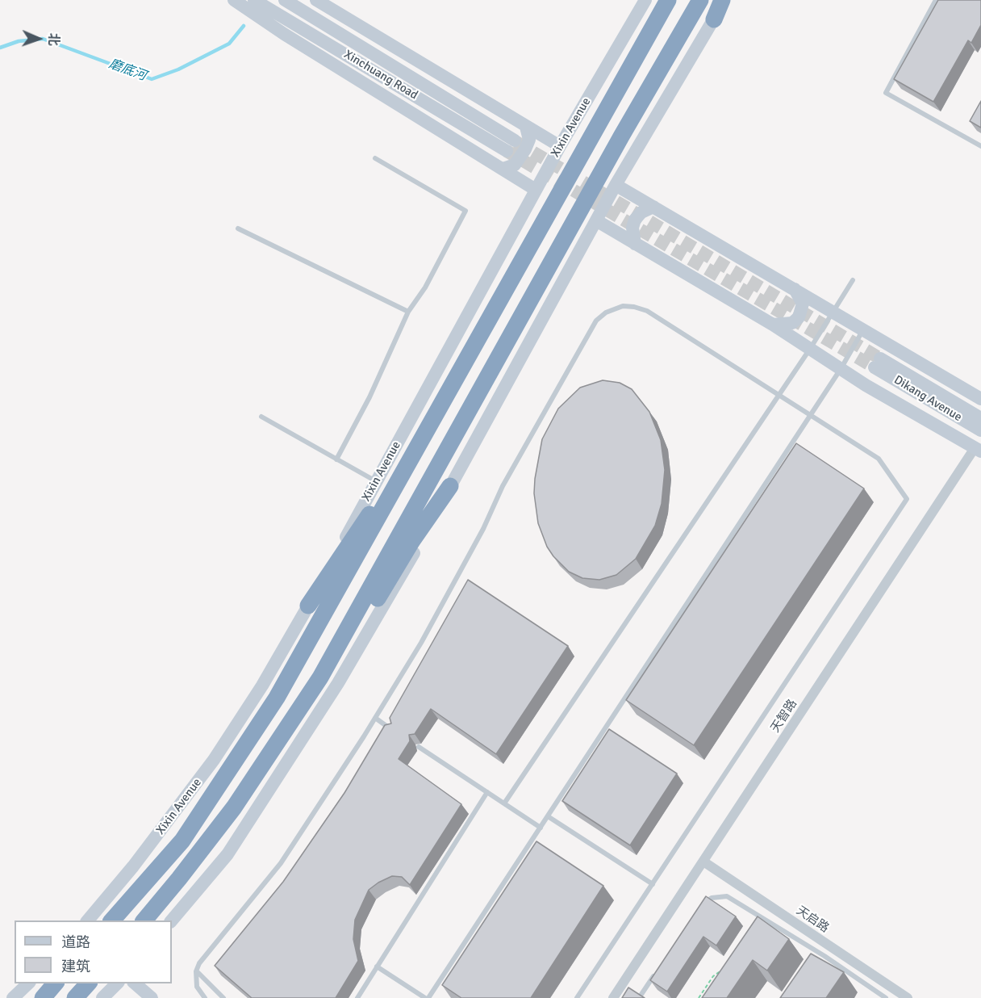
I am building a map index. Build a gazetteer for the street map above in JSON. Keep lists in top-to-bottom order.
{
  "streets": {
    "highway": ["Xixin Avenue"],
    "main road": ["Xinchuang Road", "Dikang Avenue"],
    "street": ["天智路", "天启路"]
  },
  "crossings": [
    ["天智路", "天启路"]
  ],
  "water": ["磨底河"],
  "legend": ["道路", "建筑"],
  "north": "right"
}
